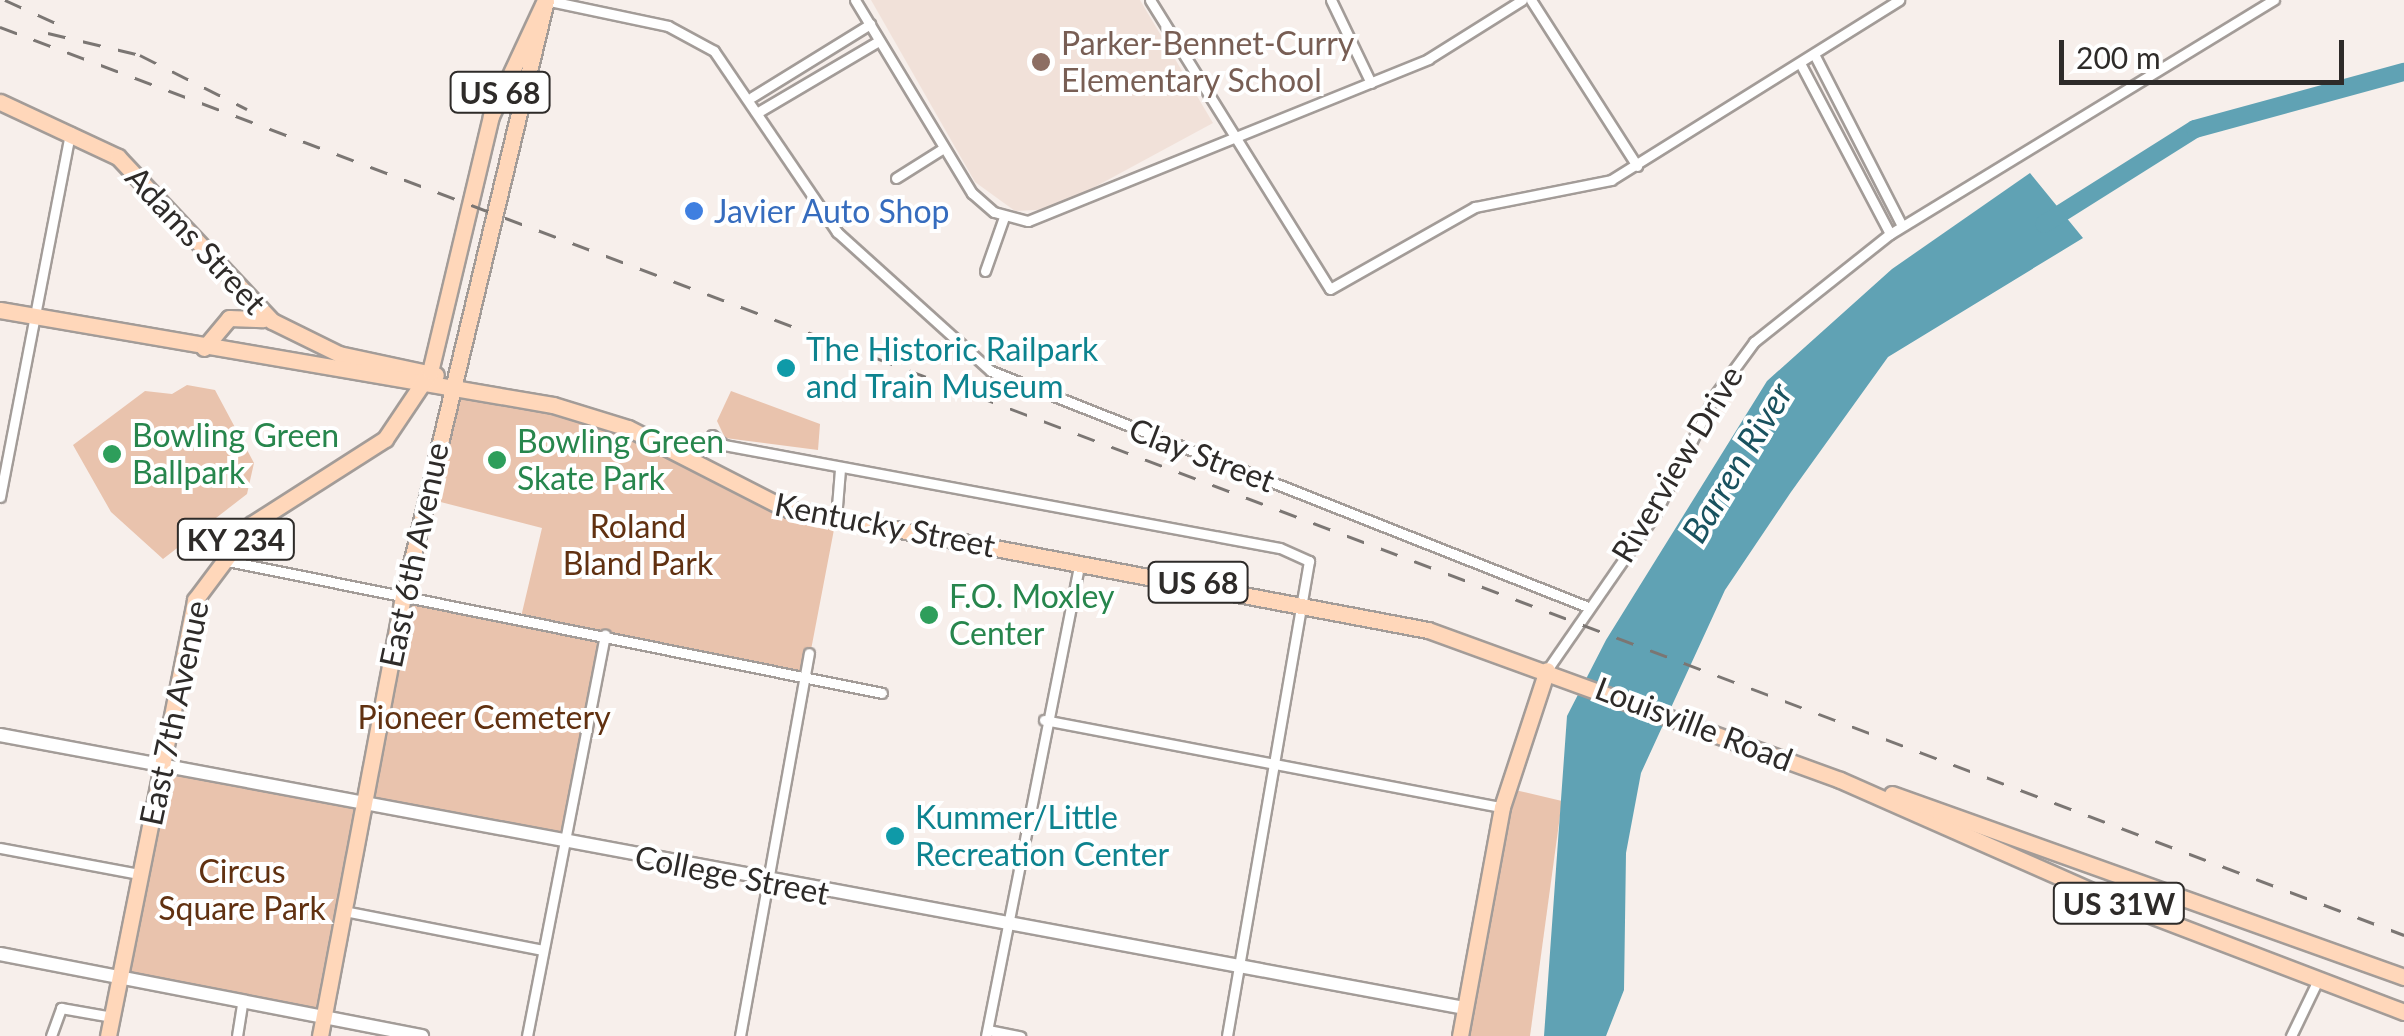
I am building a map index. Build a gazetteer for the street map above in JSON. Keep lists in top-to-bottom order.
{
  "streets": {
    "main road": [
      "US 68",
      "Adams Street",
      "Riverview Drive",
      "Kentucky Street",
      "KY 234",
      "East 6th Avenue",
      "East 7th Avenue",
      "Louisville Road",
      "US 31W"
    ],
    "street": ["Clay Street", "College Street"]
  },
  "crossings": [
    ["US 68", "Adams Street"],
    ["US 68", "Clay Street"],
    ["US 68", "East 6th Avenue"],
    ["US 68", "East 7th Avenue"],
    ["Adams Street", "Kentucky Street"],
    ["Adams Street", "East 6th Avenue"],
    ["Adams Street", "East 7th Avenue"],
    ["Clay Street", "Riverview Drive"],
    ["Clay Street", "East 6th Avenue"],
    ["Riverview Drive", "Kentucky Street"],
    ["Riverview Drive", "Louisville Road"],
    ["Riverview Drive", "College Street"],
    ["Kentucky Street", "East 6th Avenue"],
    ["Kentucky Street", "East 7th Avenue"],
    ["Kentucky Street", "Louisville Road"],
    ["East 6th Avenue", "College Street"],
    ["East 7th Avenue", "College Street"]
  ],
  "water": ["Barren River"],
  "parks": ["Roland Bland Park", "Pioneer Cemetery", "Circus Square Park"],
  "places": [
    "Parker-Bennet-Curry Elementary School",
    "Javier Auto Shop",
    "The Historic Railpark and Train Museum",
    "Bowling Green Ballpark",
    "Bowling Green Skate Park",
    "F.O. Moxley Center",
    "Kummer/Little Recreation Center"
  ],
  "scale_bar": "200 m"
}
